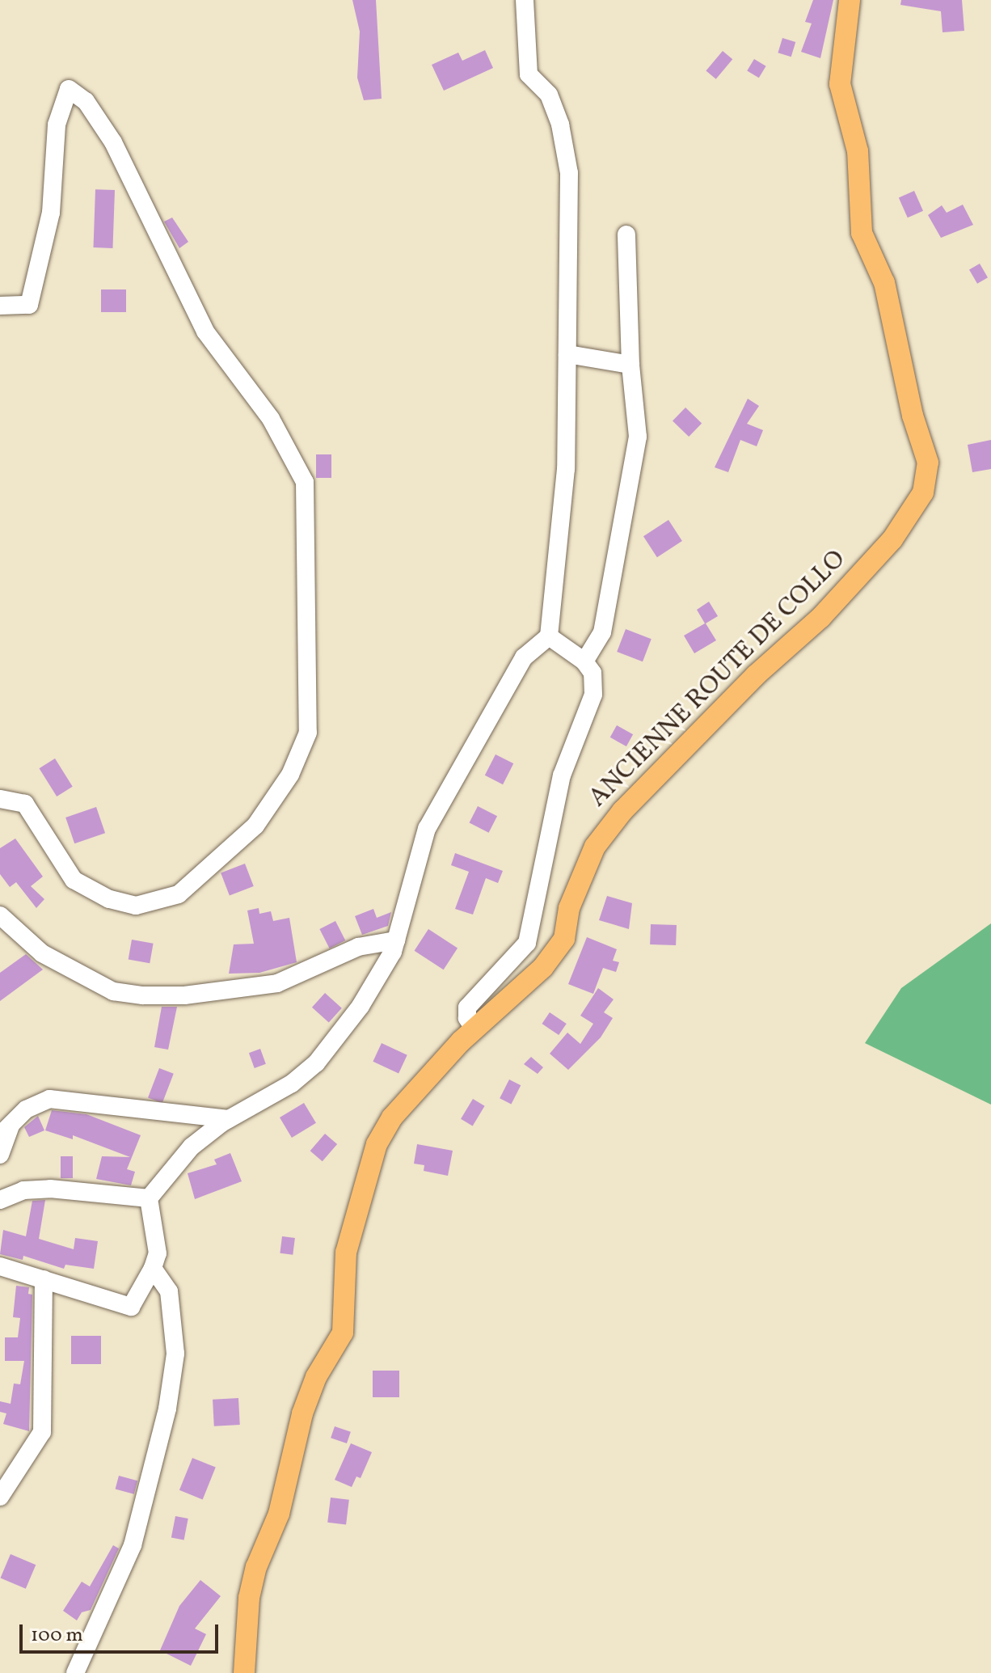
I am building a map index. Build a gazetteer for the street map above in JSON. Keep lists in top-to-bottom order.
{
  "streets": {
    "main road": ["ANCIENNE ROUTE DE COLLO"]
  },
  "scale_bar": "100 m"
}
